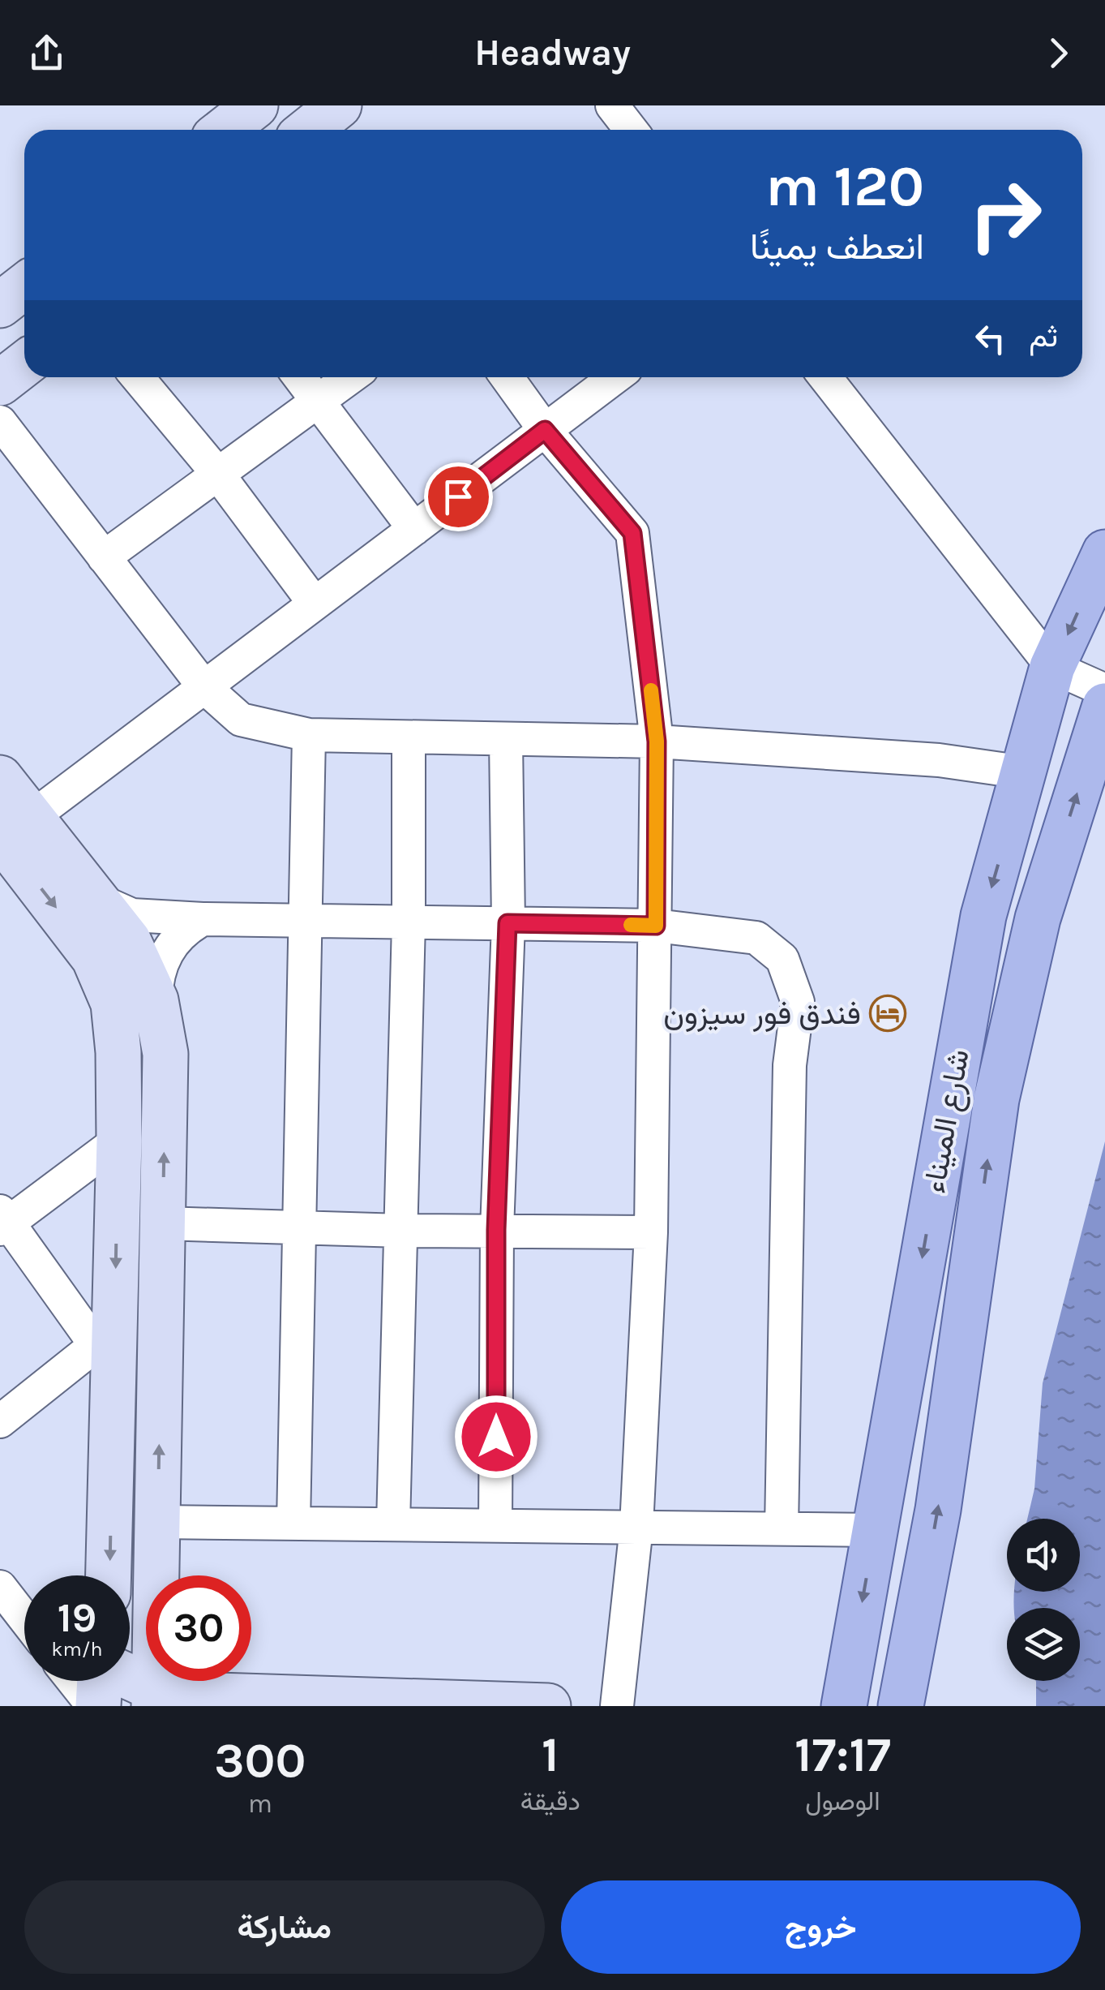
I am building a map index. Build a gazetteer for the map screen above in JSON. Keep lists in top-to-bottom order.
{
  "streets": {
    "main road": ["شارع الميناء"]
  },
  "places": {
    "hotel": ["فندق فور سيزون"]
  },
  "page": {
    "header": "Headway",
    "turn": ["120 m", "انعطف يمينًا"],
    "then": "ثم",
    "speed": "19 km/h",
    "limit": "30",
    "eta": [
      "17:17",
      "الوصول",
      "1",
      "دقيقة",
      "300",
      "m"
    ],
    "buttons": ["خروج", "مشاركة"]
  }
}
